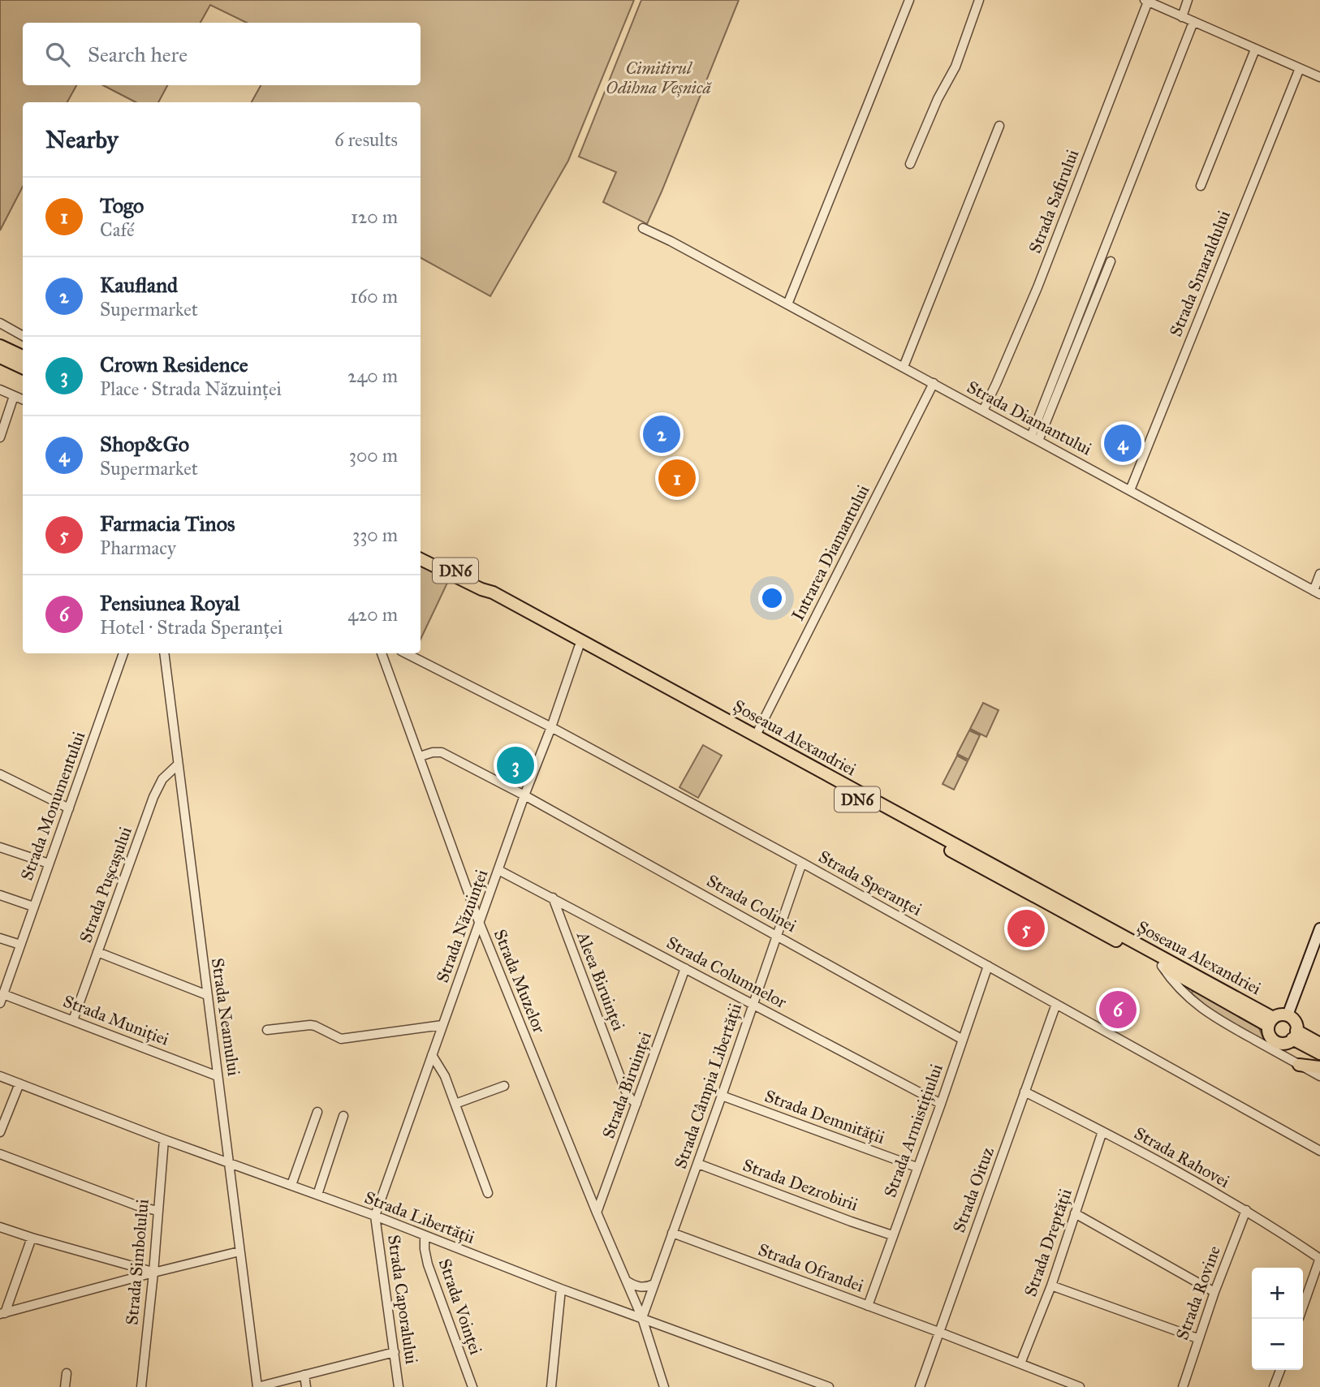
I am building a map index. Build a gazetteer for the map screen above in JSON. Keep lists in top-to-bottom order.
{
  "streets": {
    "main road": ["DN6", "Șoseaua Alexandriei"],
    "street": [
      "Strada Safirului",
      "Strada Smaraldului",
      "Strada Diamantului",
      "Intrarea Diamantului",
      "Strada Monumentului",
      "Strada Speranței",
      "Strada Pușcașului",
      "Strada Colinei",
      "Strada Năzuinței",
      "Strada Columnelor",
      "Strada Muzelor",
      "Aleea Biruinței",
      "Strada Neamului",
      "Strada Muniției",
      "Strada Biruinței",
      "Strada Câmpia Libertății",
      "Strada Demnității",
      "Strada Armistițiului",
      "Strada Rahovei",
      "Strada Dezrobirii",
      "Strada Oituz",
      "Strada Libertății",
      "Strada Dreptății",
      "Strada Simbolului",
      "Strada Ofrandei",
      "Strada Rovine",
      "Strada Caporalului",
      "Strada Voinței"
    ]
  },
  "crossings": [
    ["Strada Safirului", "Strada Smaraldului"],
    ["Strada Safirului", "Strada Diamantului"],
    ["Strada Smaraldului", "Strada Diamantului"],
    ["Strada Diamantului", "Intrarea Diamantului"],
    ["Intrarea Diamantului", "Șoseaua Alexandriei"],
    ["DN6", "Șoseaua Alexandriei"],
    ["Șoseaua Alexandriei", "Strada Năzuinței"],
    ["Strada Monumentului", "Strada Muniției"],
    ["Strada Speranței", "Strada Năzuinței"],
    ["Strada Speranței", "Strada Câmpia Libertății"],
    ["Strada Speranței", "Strada Armistițiului"],
    ["Strada Speranței", "Strada Oituz"],
    ["Strada Pușcașului", "Strada Neamului"],
    ["Strada Pușcașului", "Strada Muniției"],
    ["Strada Colinei", "Strada Năzuinței"],
    ["Strada Colinei", "Strada Muzelor"],
    ["Strada Colinei", "Strada Câmpia Libertății"],
    ["Strada Colinei", "Strada Armistițiului"],
    ["Strada Năzuinței", "Strada Columnelor"],
    ["Strada Năzuinței", "Strada Muzelor"],
    ["Strada Năzuinței", "Strada Libertății"],
    ["Strada Năzuinței", "Strada Caporalului"],
    ["Strada Columnelor", "Aleea Biruinței"],
    ["Strada Columnelor", "Strada Biruinței"],
    ["Strada Columnelor", "Strada Câmpia Libertății"],
    ["Strada Columnelor", "Strada Armistițiului"],
    ["Strada Muzelor", "Strada Biruinței"],
    ["Strada Muzelor", "Strada Câmpia Libertății"],
    ["Strada Muzelor", "Strada Libertății"],
    ["Aleea Biruinței", "Strada Biruinței"],
    ["Strada Neamului", "Strada Muniției"],
    ["Strada Neamului", "Strada Libertății"],
    ["Strada Câmpia Libertății", "Strada Demnității"],
    ["Strada Câmpia Libertății", "Strada Dezrobirii"],
    ["Strada Câmpia Libertății", "Strada Libertății"],
    ["Strada Câmpia Libertății", "Strada Ofrandei"],
    ["Strada Demnității", "Strada Armistițiului"],
    ["Strada Armistițiului", "Strada Dezrobirii"],
    ["Strada Armistițiului", "Strada Ofrandei"],
    ["Strada Rahovei", "Strada Oituz"],
    ["Strada Rahovei", "Strada Dreptății"],
    ["Strada Rahovei", "Strada Rovine"],
    ["Strada Oituz", "Strada Ofrandei"],
    ["Strada Libertății", "Strada Simbolului"],
    ["Strada Libertății", "Strada Caporalului"],
    ["Strada Libertății", "Strada Voinței"],
    ["Strada Dreptății", "Strada Ofrandei"]
  ],
  "parks": ["Cimitirul Odihna Veșnică"],
  "page": {
    "search": "Search here",
    "heading": ["Nearby", "6 results"],
    "list": [
      {
        "mark": "1",
        "name": "Togo",
        "note": "Café",
        "value": "120 m"
      },
      {
        "mark": "2",
        "name": "Kaufland",
        "note": "Supermarket",
        "value": "160 m"
      },
      {
        "mark": "3",
        "name": "Crown Residence",
        "note": "Place · Strada Năzuinței",
        "value": "240 m"
      },
      {
        "mark": "4",
        "name": "Shop&Go",
        "note": "Supermarket",
        "value": "300 m"
      },
      {
        "mark": "5",
        "name": "Farmacia Tinos",
        "note": "Pharmacy",
        "value": "330 m"
      },
      {
        "mark": "6",
        "name": "Pensiunea Royal",
        "note": "Hotel · Strada Speranței",
        "value": "420 m"
      }
    ],
    "pins": [
      "2",
      "4",
      "1",
      "3",
      "5",
      "6"
    ],
    "map_buttons": ["+", "−"]
  }
}
